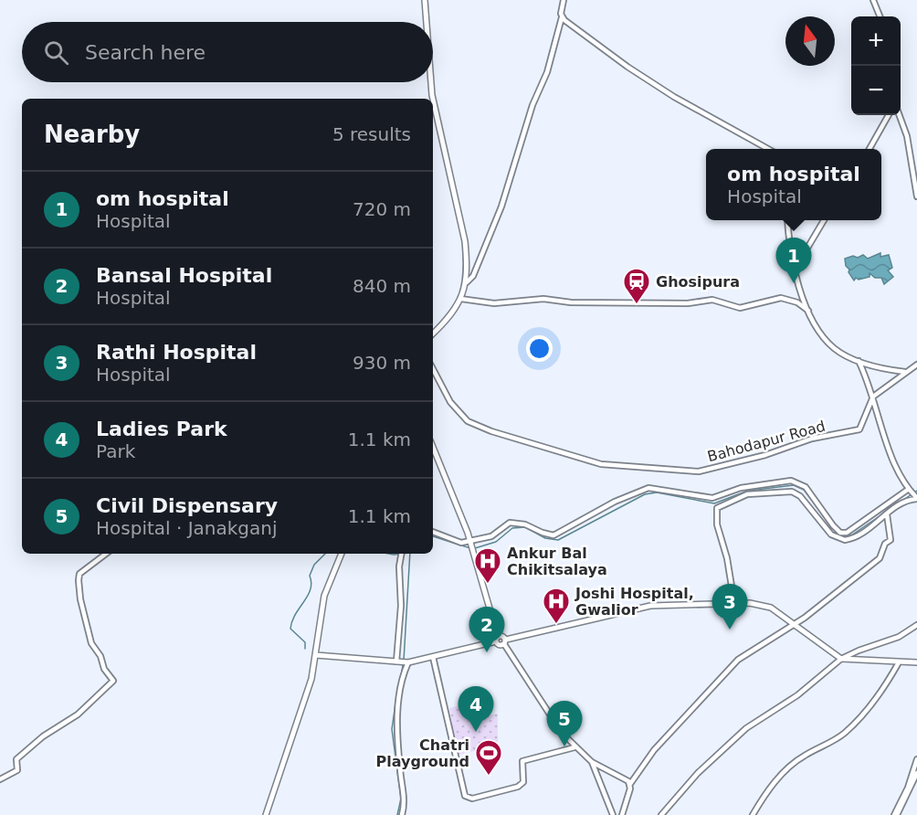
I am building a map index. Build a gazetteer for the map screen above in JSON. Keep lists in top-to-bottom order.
{
  "streets": {
    "street": ["Bahodapur Road"]
  },
  "places": {
    "station": ["Ghosipura"],
    "hospital": ["Ankur Bal Chikitsalaya", "Joshi Hospital, Gwalior"],
    "sports": ["Chatri Playground"]
  },
  "north": "top",
  "page": {
    "map_buttons": ["+", "−"],
    "search": "Search here",
    "heading": ["Nearby", "5 results"],
    "popup": ["om hospital", "Hospital"],
    "list": [
      {
        "mark": "1",
        "name": "om hospital",
        "note": "Hospital",
        "value": "720 m"
      },
      {
        "mark": "2",
        "name": "Bansal Hospital",
        "note": "Hospital",
        "value": "840 m"
      },
      {
        "mark": "3",
        "name": "Rathi Hospital",
        "note": "Hospital",
        "value": "930 m"
      },
      {
        "mark": "4",
        "name": "Ladies Park",
        "note": "Park",
        "value": "1.1 km"
      },
      {
        "mark": "5",
        "name": "Civil Dispensary",
        "note": "Hospital · Janakganj",
        "value": "1.1 km"
      }
    ],
    "pins": [
      "1",
      "3",
      "2",
      "4",
      "5"
    ]
  }
}
